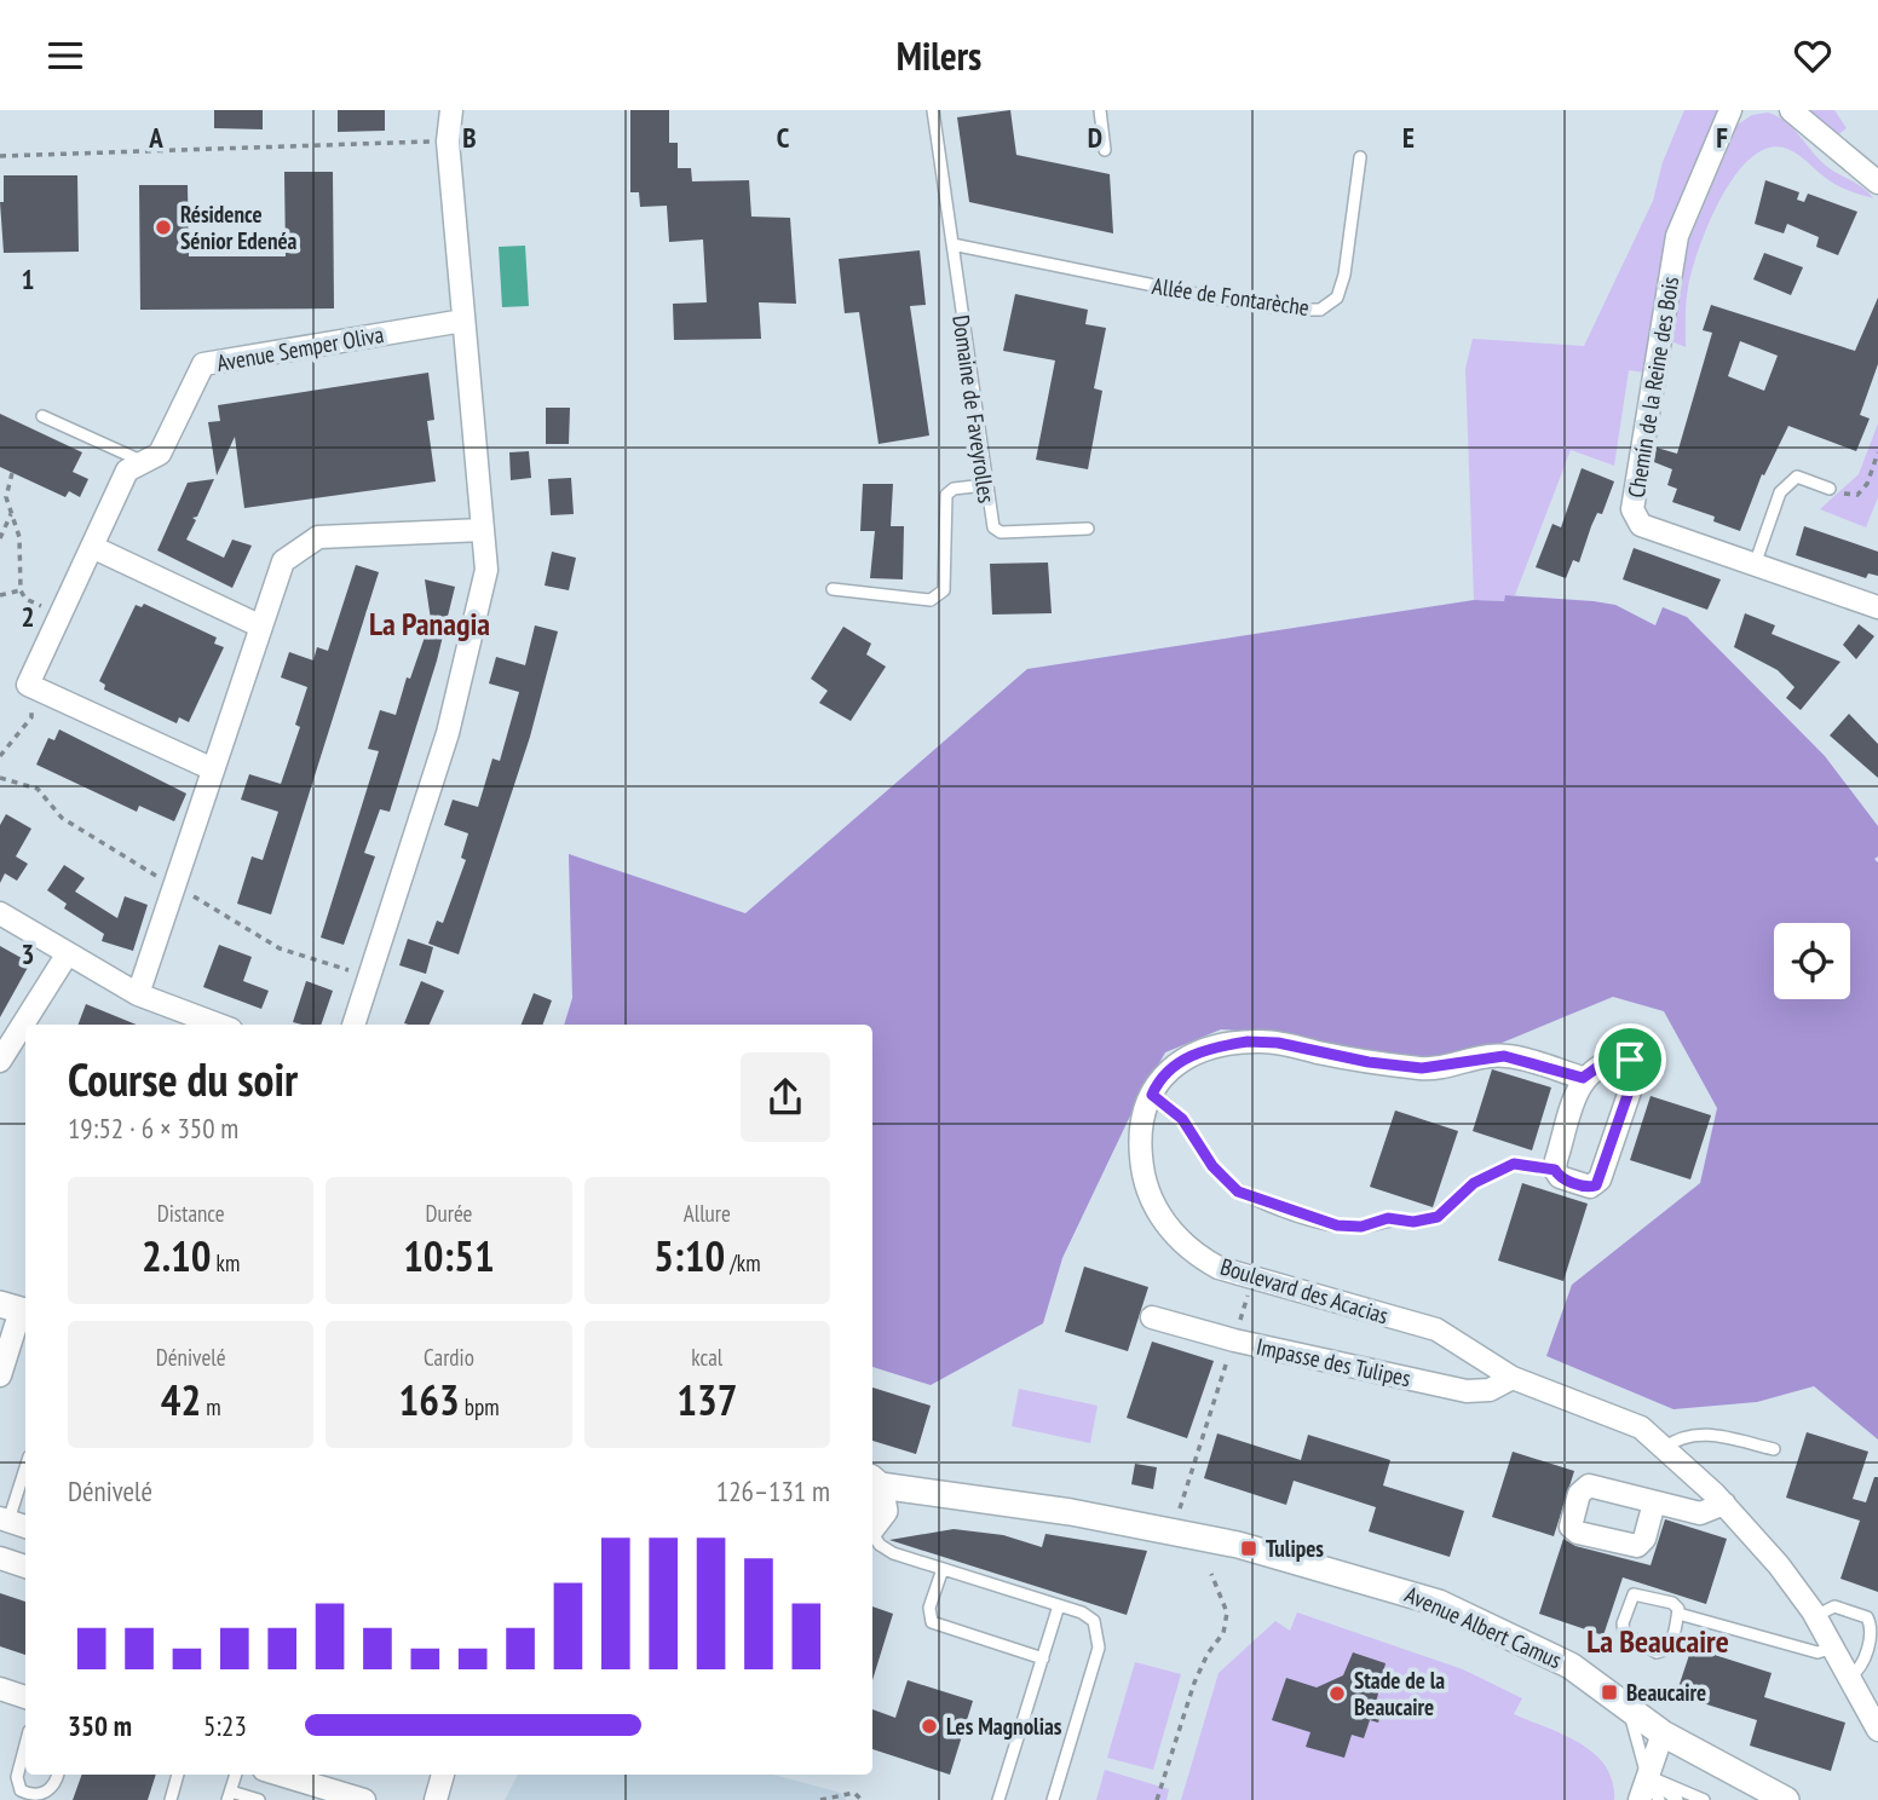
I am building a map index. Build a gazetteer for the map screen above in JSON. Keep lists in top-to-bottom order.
{
  "streets": {
    "street": [
      "Avenue Semper Oliva",
      "Chemin de la Reine des Bois",
      "Boulevard des Acacias",
      "Impasse des Tulipes",
      "Avenue Albert Camus"
    ],
    "lane": ["Allée de Fontarèche", "Domaine de Faveyrolles"]
  },
  "crossings": [
    ["Allée de Fontarèche", "Domaine de Faveyrolles"],
    ["Boulevard des Acacias", "Impasse des Tulipes"]
  ],
  "districts": ["La Panagia", "La Beaucaire"],
  "places": {
    "other": ["Résidence Sénior Edenéa", "Stade de la Beaucaire", "Les Magnolias"],
    "transit": ["Tulipes", "Beaucaire"]
  },
  "page": {
    "header": "Milers",
    "heading": ["Course du soir", "19:52 · 6 × 350 m"],
    "stats": [
      ["Distance", "2.10 km"],
      ["Durée", "10:51"],
      ["Allure", "5:10 /km"],
      ["Dénivelé", "42 m"],
      ["Cardio", "163 bpm"],
      ["kcal", "137"]
    ],
    "chart": ["Dénivelé", "126–131 m"],
    "list": [
      {
        "name": "350 m",
        "note": "5:23"
      }
    ]
  },
  "grid": {
    "columns": [
      "A",
      "B",
      "C",
      "D",
      "E",
      "F"
    ],
    "rows": ["1", "2", "3"]
  }
}
